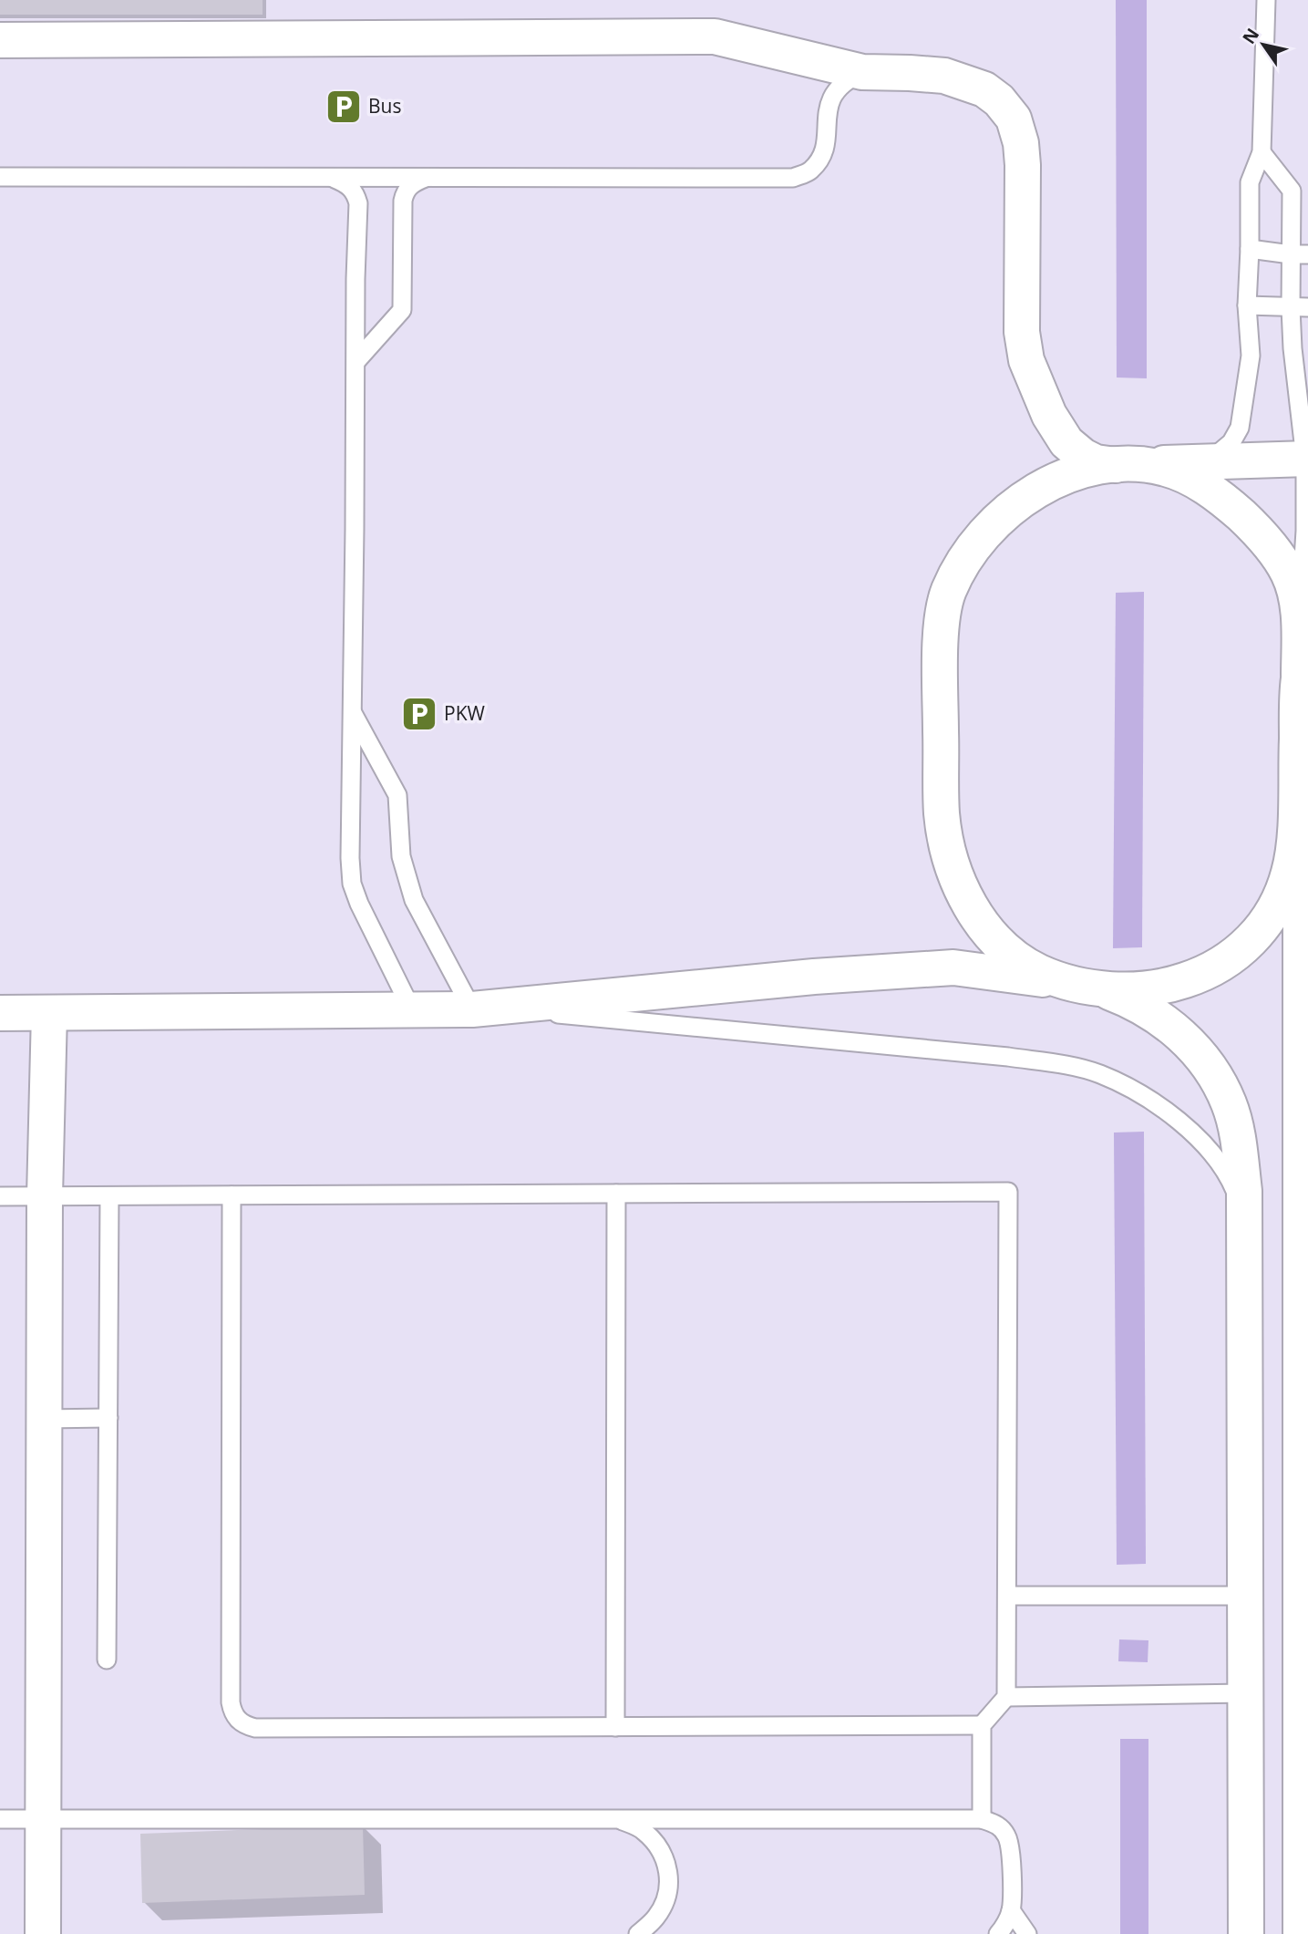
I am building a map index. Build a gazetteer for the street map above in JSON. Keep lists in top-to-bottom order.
{
  "places": {
    "parking": ["Bus", "PKW"]
  },
  "north": "top left"
}
